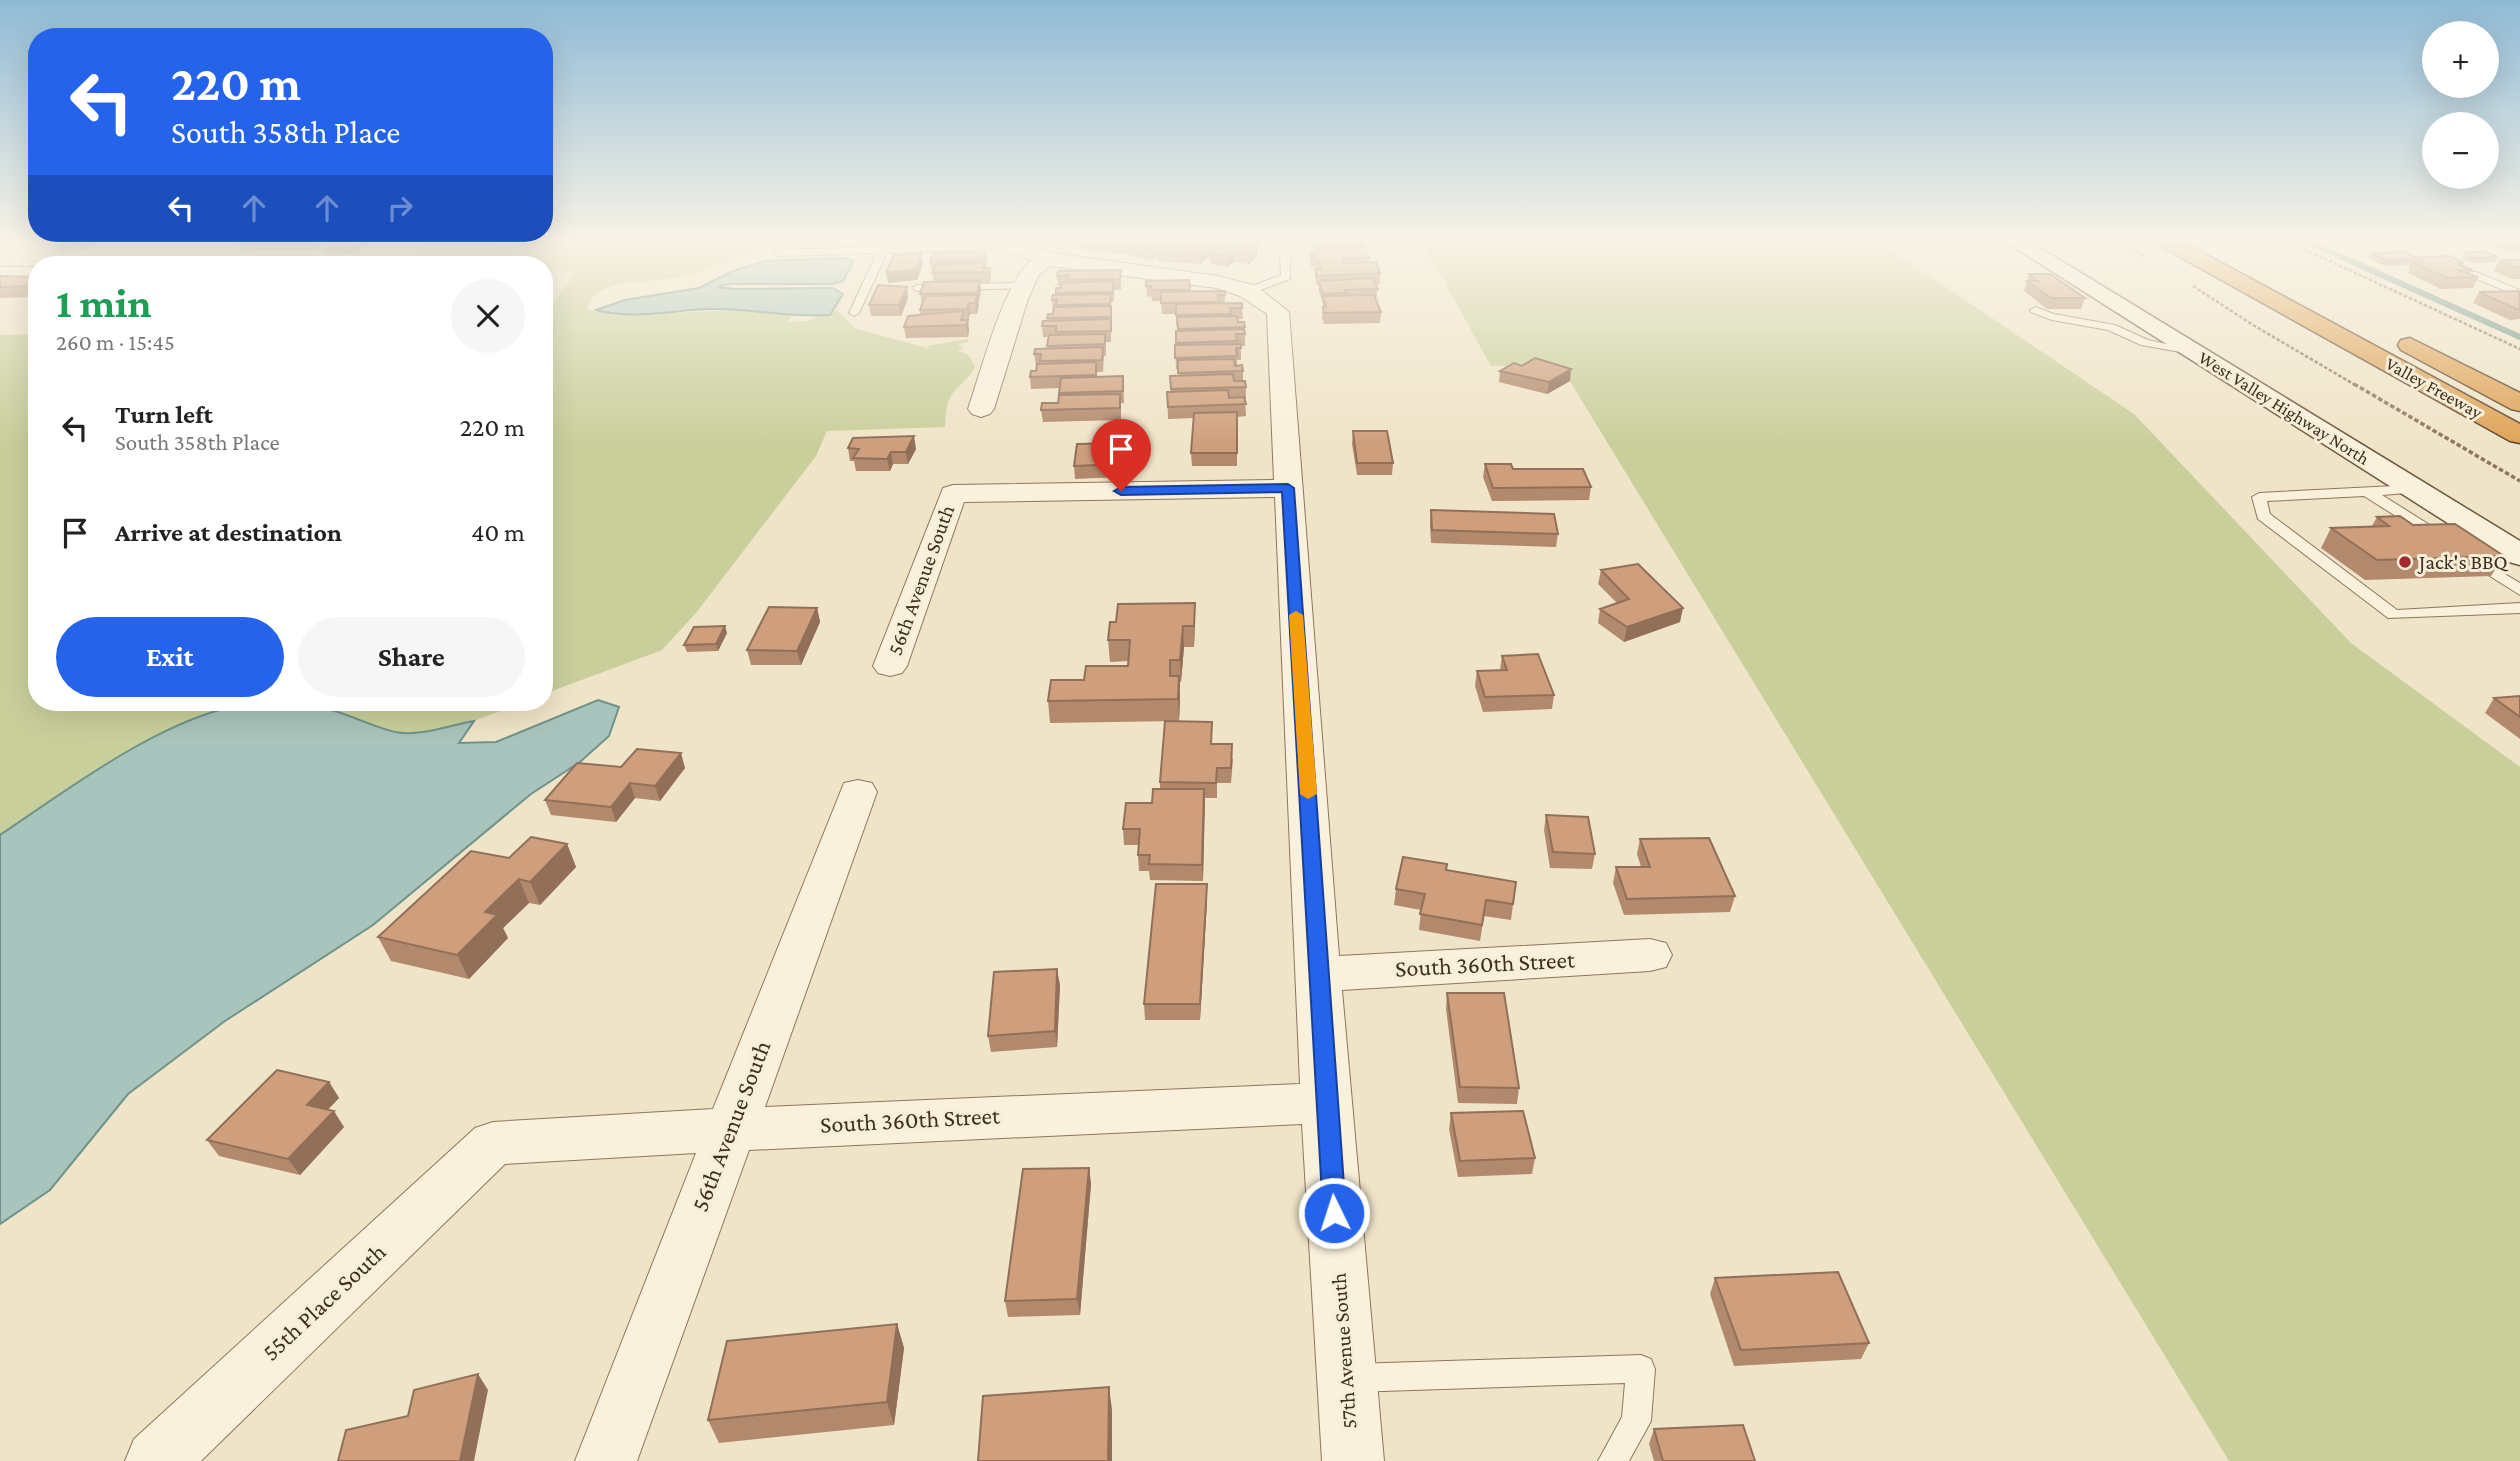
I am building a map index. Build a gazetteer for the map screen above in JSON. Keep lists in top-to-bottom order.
{
  "streets": {
    "highway": ["Valley Freeway"],
    "main road": ["West Valley Highway North"],
    "street": [
      "56th Avenue South",
      "South 360th Street",
      "55th Place South",
      "57th Avenue South"
    ]
  },
  "crossings": [
    ["56th Avenue South", "South 360th Street"],
    ["South 360th Street", "55th Place South"],
    ["South 360th Street", "57th Avenue South"]
  ],
  "places": ["Jack's BBQ"],
  "page": {
    "map_buttons": ["+", "−"],
    "turn": ["220 m", "South 358th Place"],
    "heading": ["1 min", "260 m · 15:45"],
    "list": [
      {
        "name": "Turn left",
        "note": "South 358th Place",
        "value": "220 m"
      },
      {
        "name": "Arrive at destination",
        "value": "40 m"
      }
    ],
    "buttons": ["Exit", "Share"]
  }
}
